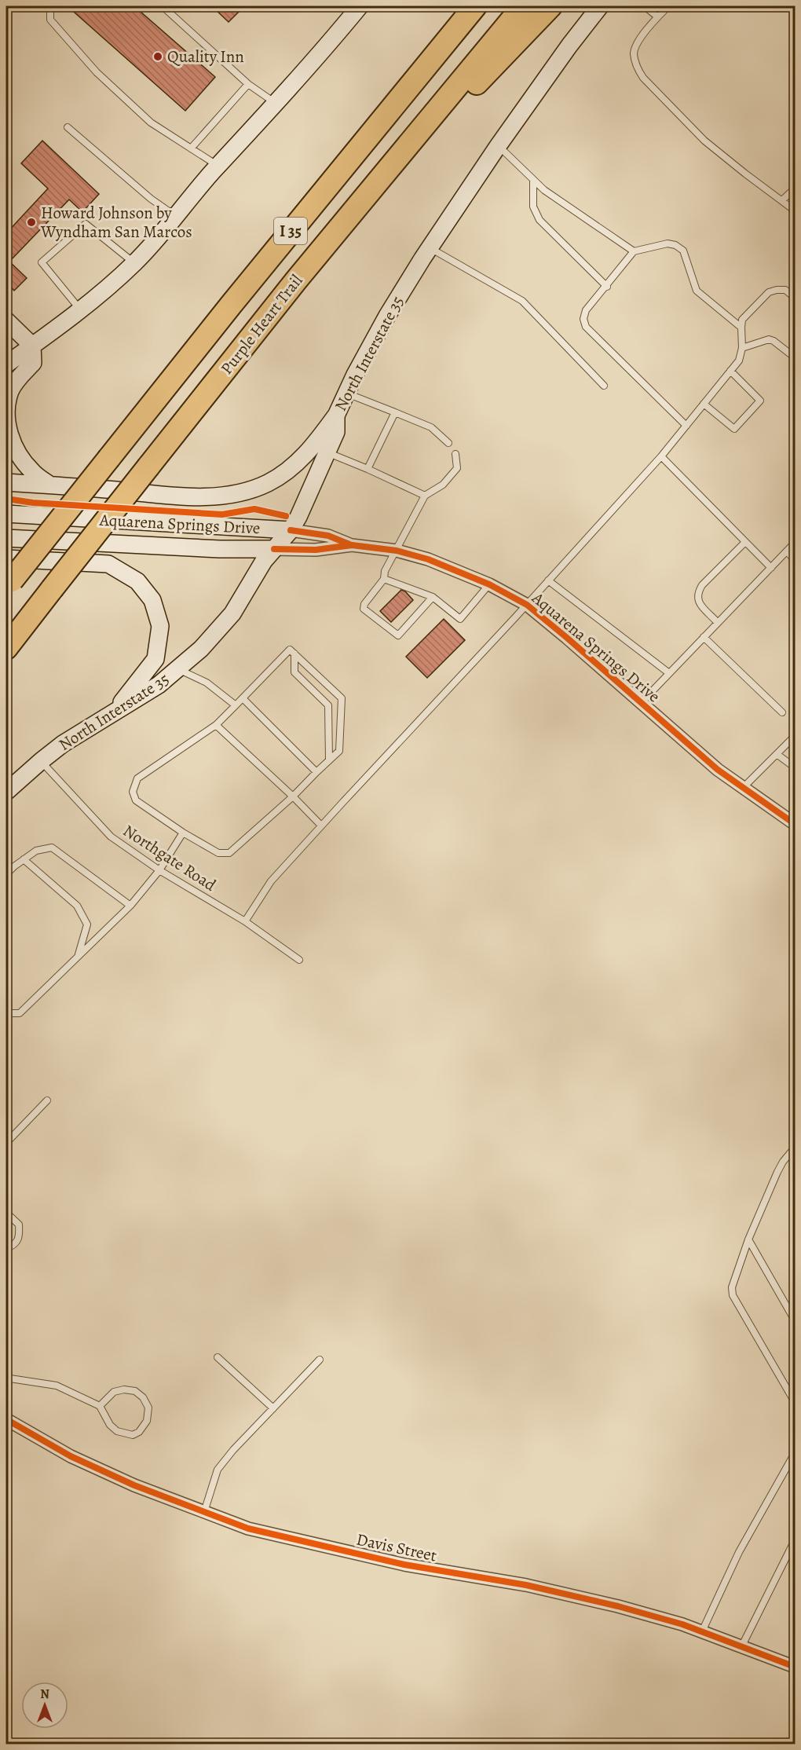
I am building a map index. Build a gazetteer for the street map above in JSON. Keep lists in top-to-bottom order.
{
  "streets": {
    "highway": ["I 35", "Purple Heart Trail"],
    "main road": ["North Interstate 35", "Aquarena Springs Drive"],
    "street": ["Davis Street"],
    "lane": ["Northgate Road"]
  },
  "crossings": [
    ["North Interstate 35", "Aquarena Springs Drive"],
    ["North Interstate 35", "Northgate Road"]
  ],
  "places": ["Quality Inn", "Howard Johnson by Wyndham San Marcos"],
  "north": "top"
}
